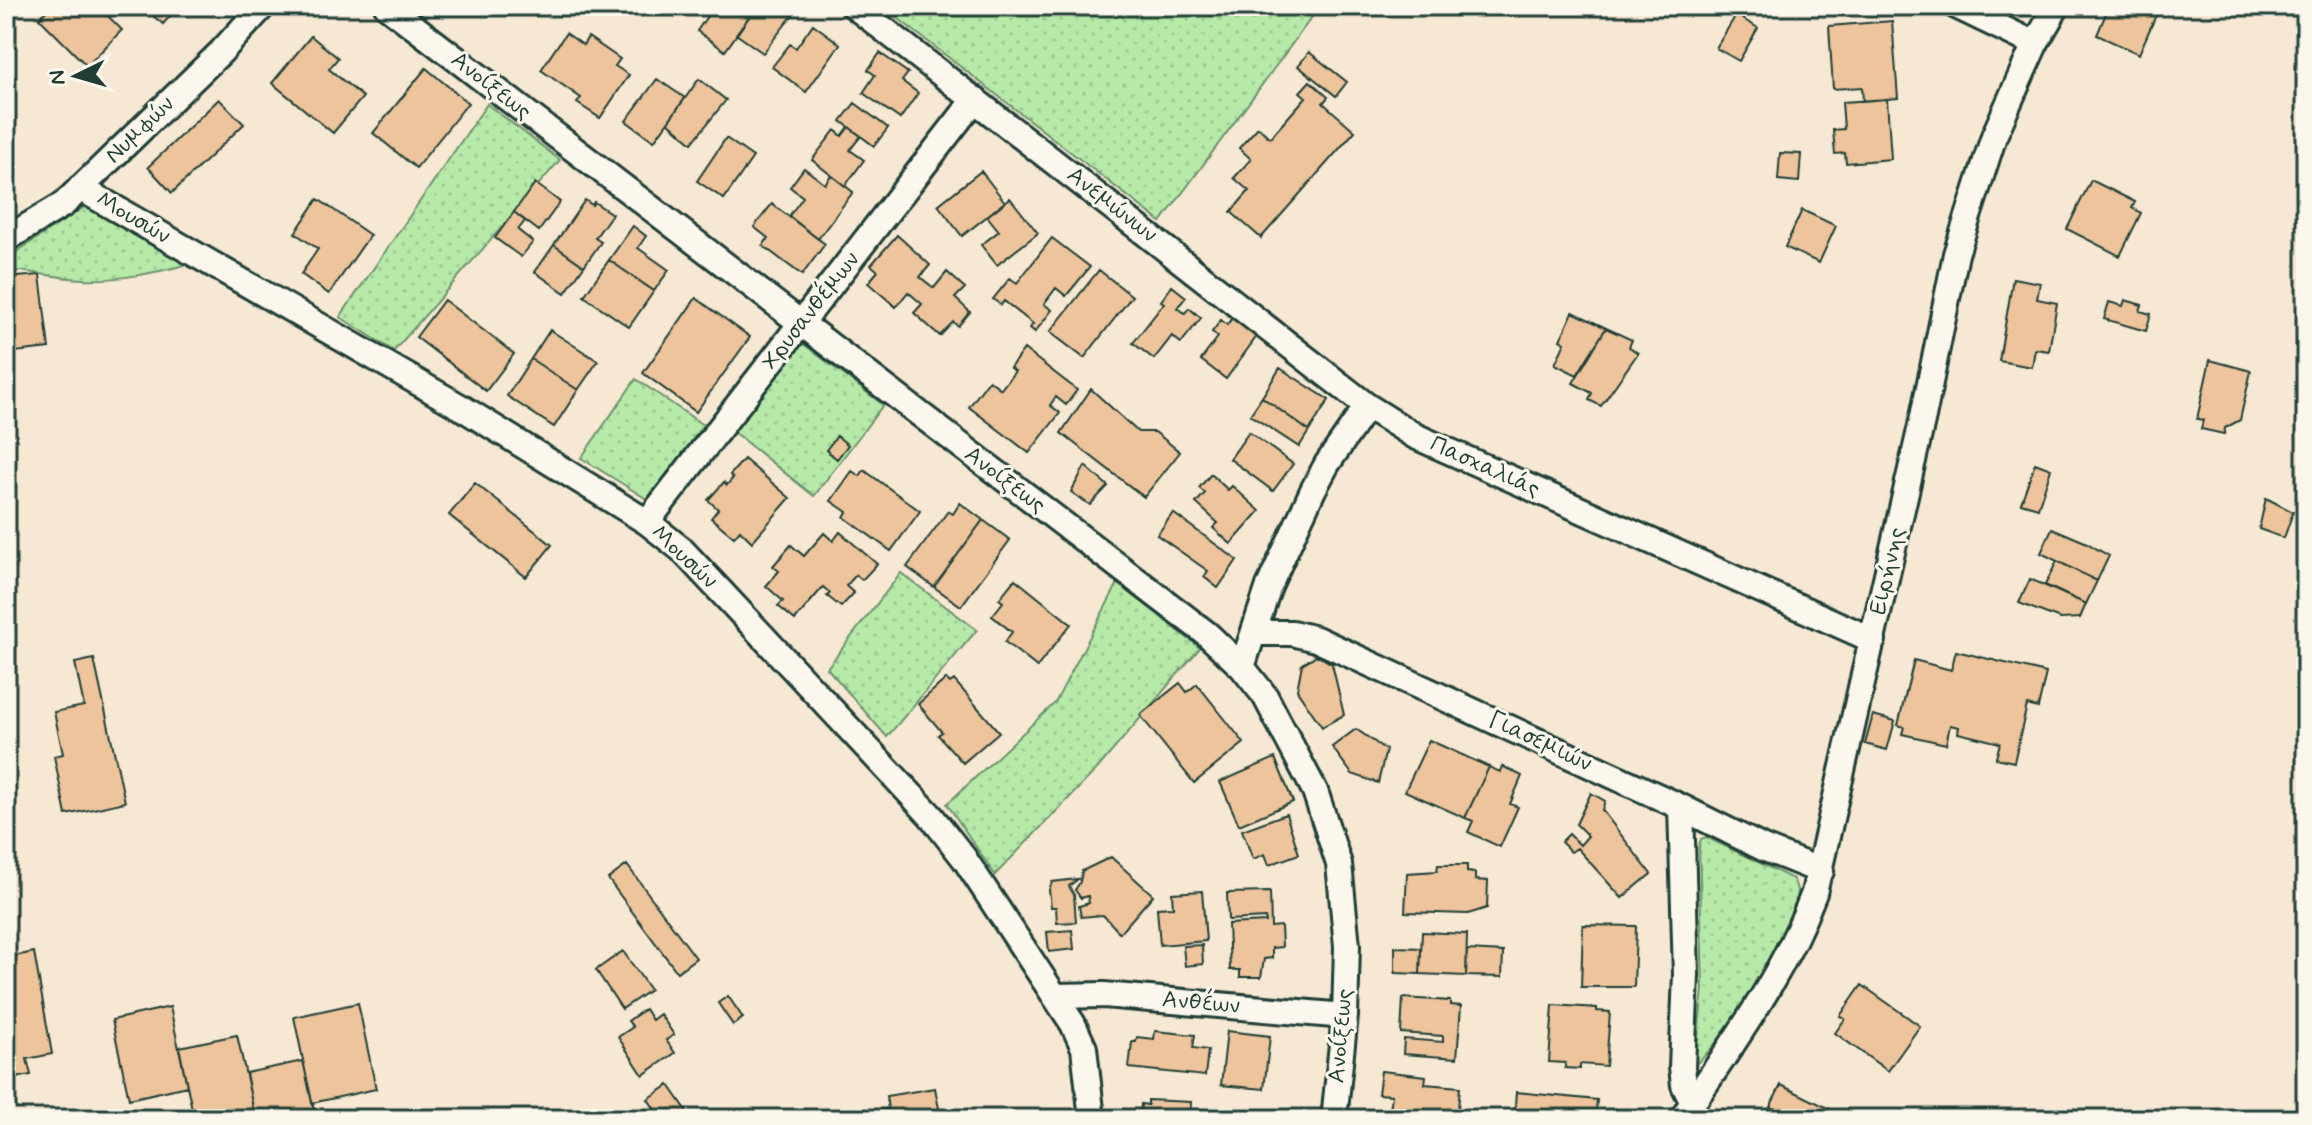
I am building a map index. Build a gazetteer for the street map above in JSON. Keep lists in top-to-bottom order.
{
  "streets": {
    "street": [
      "Ανοίξεως",
      "Νυμφών",
      "Ανεμώνων",
      "Μουσών",
      "Χρυσανθέμων",
      "Πασχαλιάς",
      "Ειρήνης",
      "Γιασεμιών",
      "Ανθέων"
    ]
  },
  "crossings": [
    ["Ανοίξεως", "Χρυσανθέμων"],
    ["Ανοίξεως", "Ανθέων"],
    ["Νυμφών", "Μουσών"],
    ["Ανεμώνων", "Χρυσανθέμων"],
    ["Ανεμώνων", "Πασχαλιάς"],
    ["Μουσών", "Χρυσανθέμων"],
    ["Μουσών", "Ανθέων"],
    ["Πασχαλιάς", "Ειρήνης"],
    ["Ειρήνης", "Γιασεμιών"]
  ],
  "north": "left"
}
